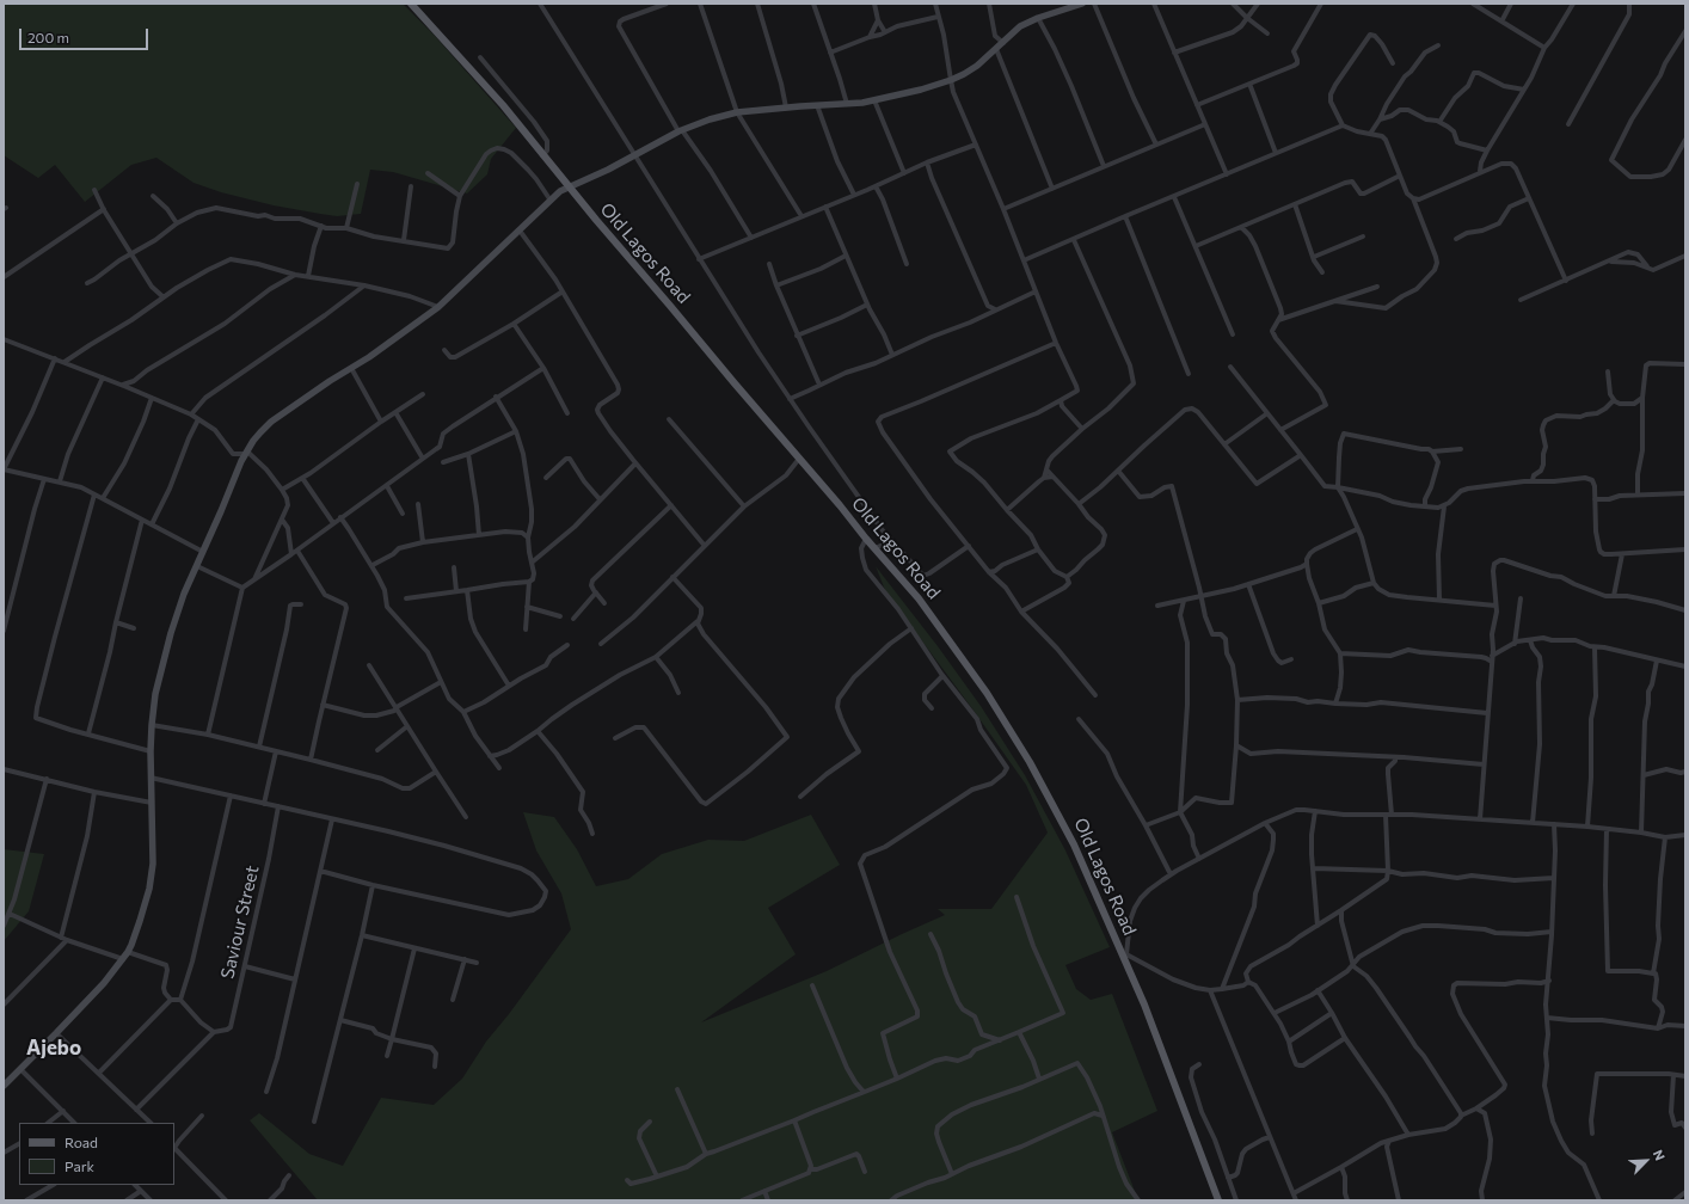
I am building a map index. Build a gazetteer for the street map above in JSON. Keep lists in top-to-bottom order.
{
  "streets": {
    "main road": ["Old Lagos Road"],
    "street": ["Saviour Street"]
  },
  "districts": ["Ajebo"],
  "legend": ["Road", "Park"],
  "scale_bar": "200 m",
  "north": "top right"
}
